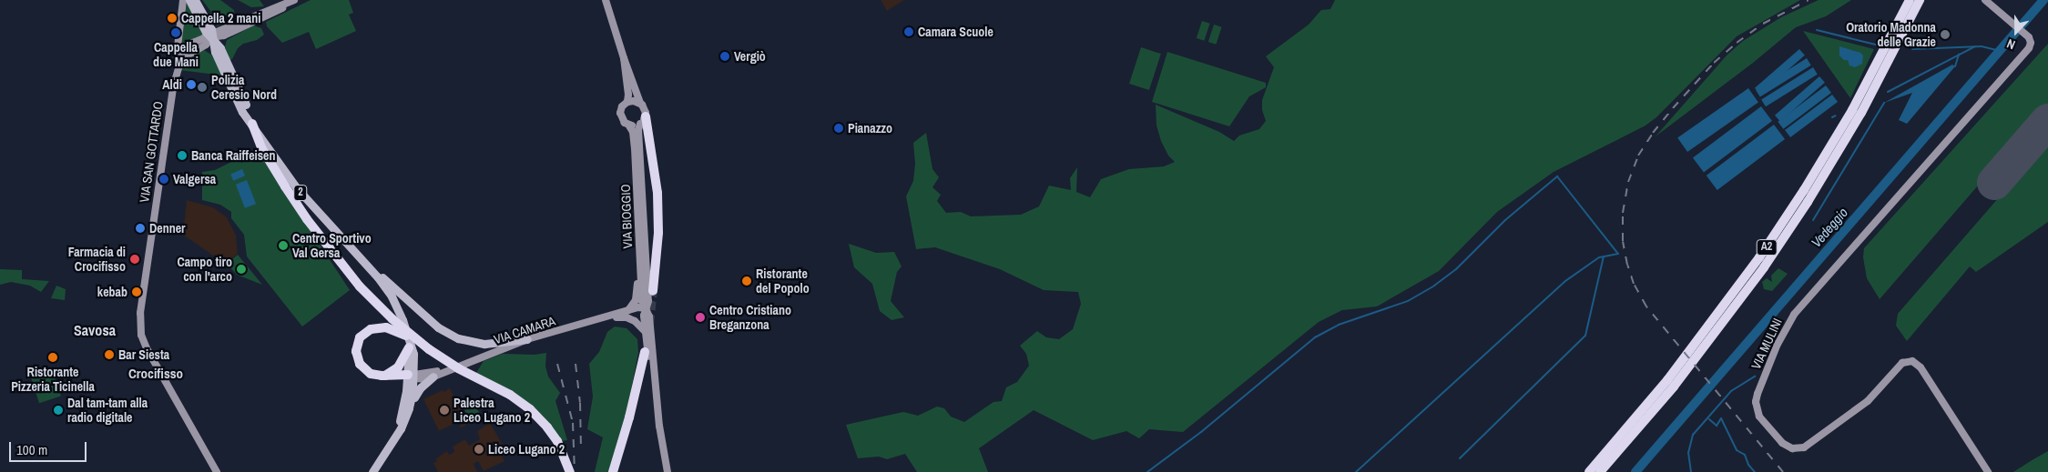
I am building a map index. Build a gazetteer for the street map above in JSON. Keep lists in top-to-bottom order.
{
  "streets": {
    "highway": ["A2"],
    "main road": [
      "VIA SAN GOTTARDO",
      "2",
      "VIA BIOGGIO",
      "VIA CAMARA",
      "VIA MULINI"
    ]
  },
  "crossings": [
    ["VIA SAN GOTTARDO", "2"],
    ["2", "VIA CAMARA"],
    ["VIA BIOGGIO", "VIA CAMARA"]
  ],
  "districts": ["Savosa", "Crocifisso"],
  "water": ["Vedeggio"],
  "places": [
    "Cappella 2 mani",
    "Camara Scuole",
    "Cappella due Mani",
    "Oratorio Madonna delle Grazie",
    "Vergiò",
    "Aldi",
    "Polizia Ceresio Nord",
    "Pianazzo",
    "Banca Raiffeisen",
    "Valgersa",
    "Denner",
    "Centro Sportivo Val Gersa",
    "Farmacia di Crocifisso",
    "Campo tiro con l'arco",
    "Ristorante del Popolo",
    "kebab",
    "Centro Cristiano Breganzona",
    "Bar Siesta",
    "Ristorante Pizzeria Ticinella",
    "Dal tam-tam alla radio digitale",
    "Palestra Liceo Lugano 2",
    "Liceo Lugano 2"
  ],
  "scale_bar": "100 m",
  "north": "bottom"
}
